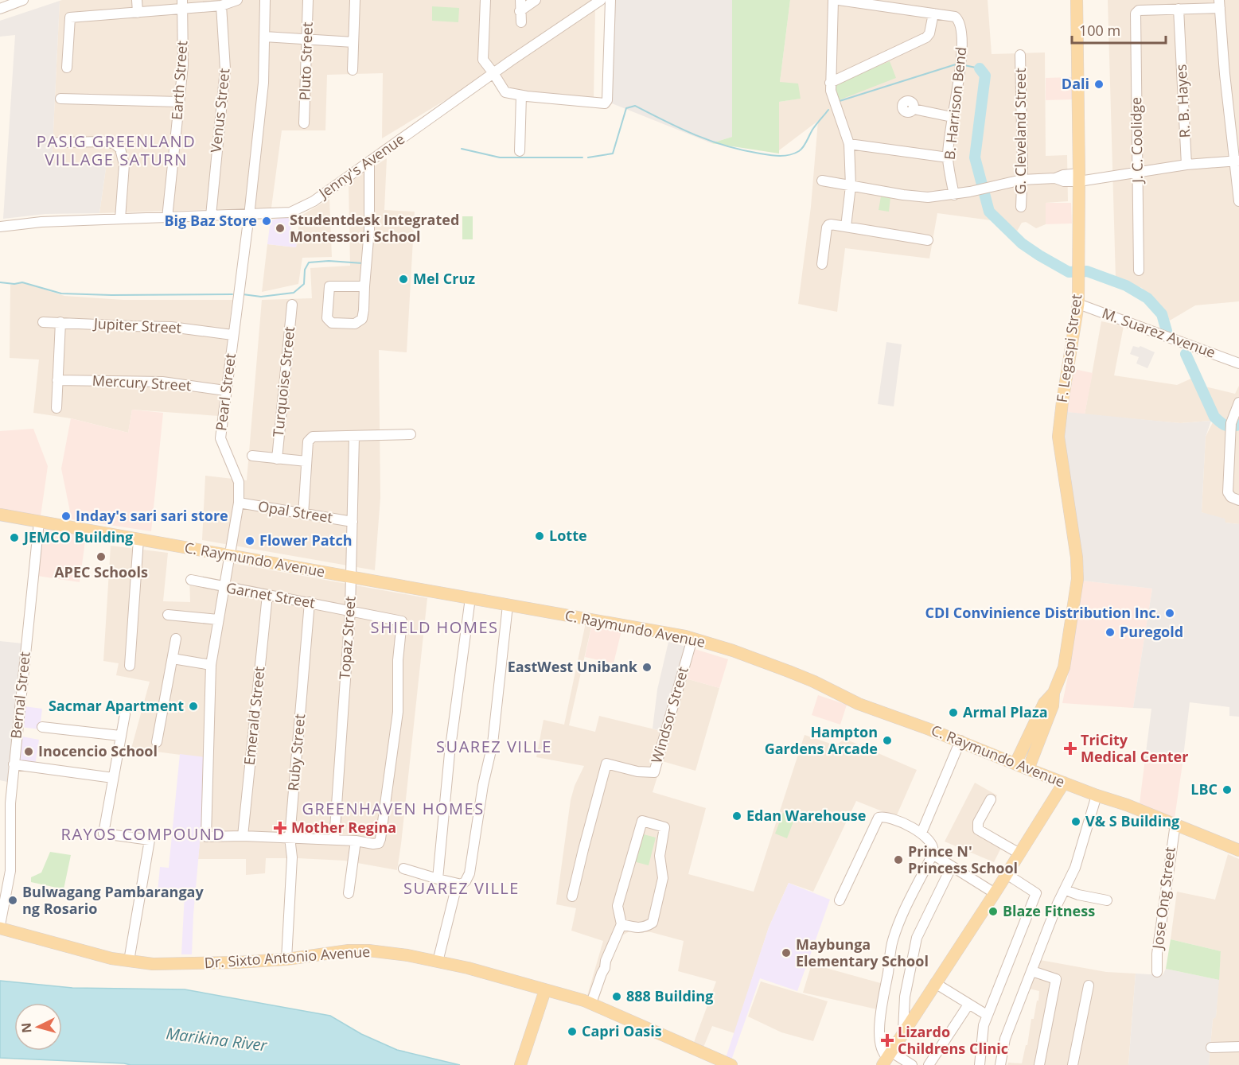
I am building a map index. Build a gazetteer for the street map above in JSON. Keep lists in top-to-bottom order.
{
  "streets": {
    "main road": ["F. Legaspi Street", "C. Raymundo Avenue", "Dr. Sixto Antonio Avenue"],
    "street": [
      "Pluto Street",
      "Earth Street",
      "R. B. Hayes",
      "B. Harrison Bend",
      "Venus Street",
      "G. Cleveland Street",
      "J. C. Coolidge",
      "Jenny's Avenue",
      "Jupiter Street",
      "M. Suarez Avenue",
      "Turquoise Street",
      "Mercury Street",
      "Pearl Street",
      "Opal Street",
      "Garnet Street",
      "Topaz Street",
      "Bernal Street",
      "Windsor Street",
      "Emerald Street",
      "Ruby Street",
      "Jose Ong Street"
    ]
  },
  "crossings": [
    ["Earth Street", "Jenny's Avenue"],
    ["R. B. Hayes", "J. C. Coolidge"],
    ["Venus Street", "Jenny's Avenue"],
    ["Jenny's Avenue", "Pearl Street"],
    ["Jupiter Street", "Pearl Street"],
    ["M. Suarez Avenue", "F. Legaspi Street"],
    ["F. Legaspi Street", "C. Raymundo Avenue"],
    ["Mercury Street", "Pearl Street"],
    ["Pearl Street", "Opal Street"],
    ["Pearl Street", "C. Raymundo Avenue"],
    ["Pearl Street", "Garnet Street"],
    ["Pearl Street", "Emerald Street"],
    ["Opal Street", "Topaz Street"],
    ["C. Raymundo Avenue", "Topaz Street"],
    ["C. Raymundo Avenue", "Bernal Street"],
    ["C. Raymundo Avenue", "Windsor Street"],
    ["C. Raymundo Avenue", "Jose Ong Street"],
    ["Garnet Street", "Topaz Street"],
    ["Garnet Street", "Emerald Street"],
    ["Garnet Street", "Ruby Street"],
    ["Bernal Street", "Dr. Sixto Antonio Avenue"],
    ["Ruby Street", "Dr. Sixto Antonio Avenue"]
  ],
  "districts": [
    "PASIG GREENLAND VILLAGE SATURN",
    "SHIELD HOMES",
    "SUAREZ VILLE",
    "GREENHAVEN HOMES",
    "RAYOS COMPOUND",
    "SUAREZ VILLE"
  ],
  "water": ["Marikina River"],
  "places": {
    "other": [
      "Dali",
      "Big Baz Store",
      "Studentdesk Integrated Montessori School",
      "Mel Cruz",
      "Inday's sari sari store",
      "Lotte",
      "JEMCO Building",
      "Flower Patch",
      "APEC Schools",
      "CDI Convinience Distribution Inc.",
      "Puregold",
      "EastWest Unibank",
      "Sacmar Apartment",
      "Armal Plaza",
      "Hampton Gardens Arcade",
      "Inocencio School",
      "LBC",
      "Edan Warehouse",
      "V& S Building",
      "Prince N' Princess School",
      "Bulwagang Pambarangay ng Rosario",
      "Blaze Fitness",
      "Maybunga Elementary School",
      "888 Building",
      "Capri Oasis"
    ],
    "health": ["TriCity Medical Center", "Mother Regina", "Lizardo Childrens Clinic"]
  },
  "scale_bar": "100 m",
  "north": "left"
}
